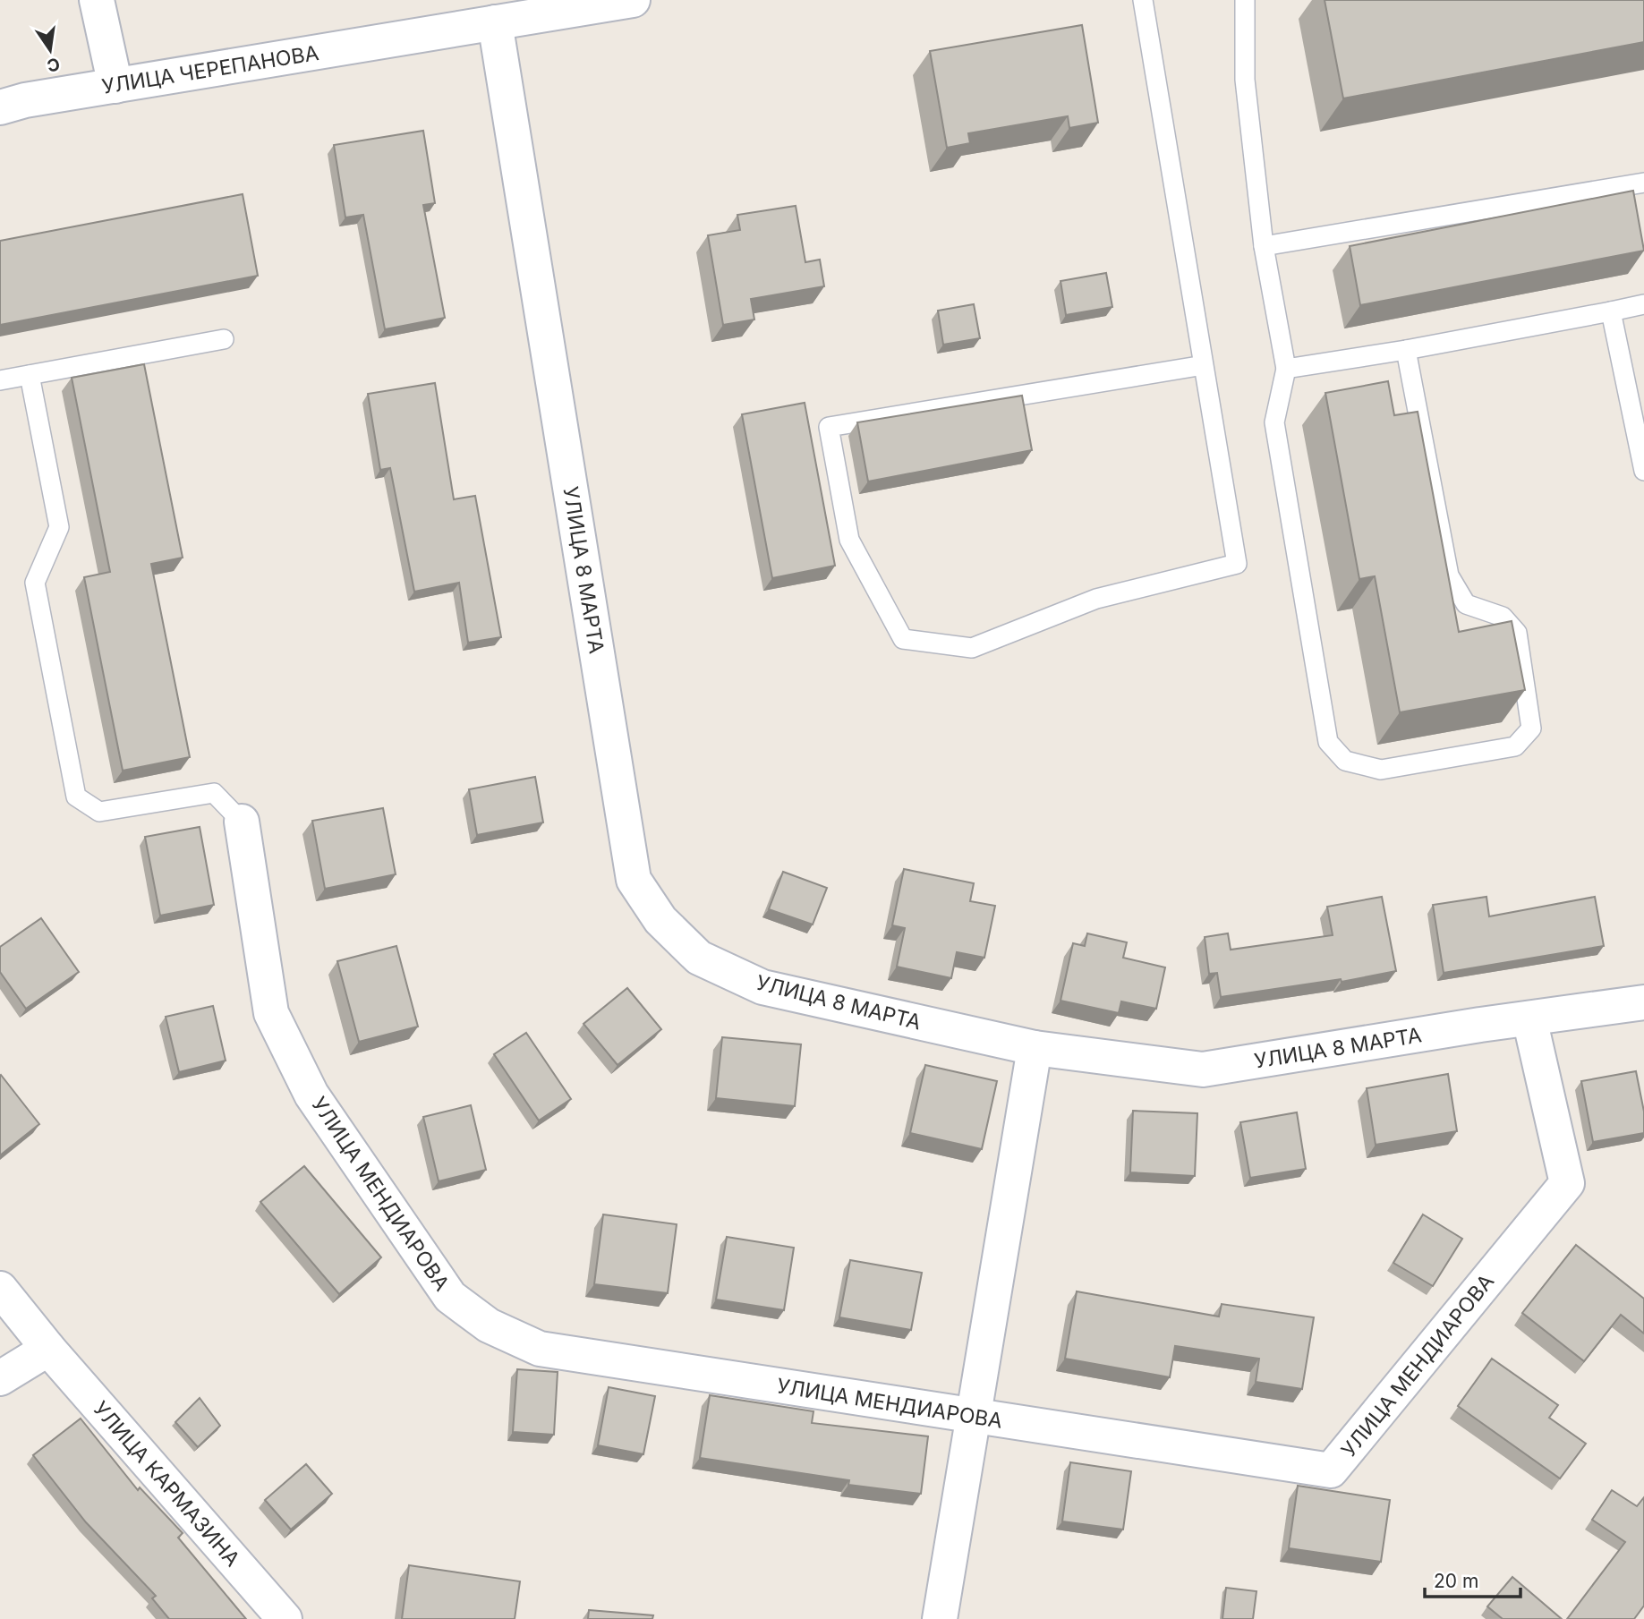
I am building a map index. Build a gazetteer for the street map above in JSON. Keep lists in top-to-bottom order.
{
  "streets": {
    "street": [
      "УЛИЦА ЧЕРЕПАНОВА",
      "УЛИЦА 8 МАРТА",
      "УЛИЦА МЕНДИАРОВА",
      "УЛИЦА КАРМАЗИНА"
    ]
  },
  "crossings": [
    ["УЛИЦА ЧЕРЕПАНОВА", "УЛИЦА 8 МАРТА"],
    ["УЛИЦА 8 МАРТА", "УЛИЦА МЕНДИАРОВА"]
  ],
  "scale_bar": "20 m",
  "north": "bottom"
}
